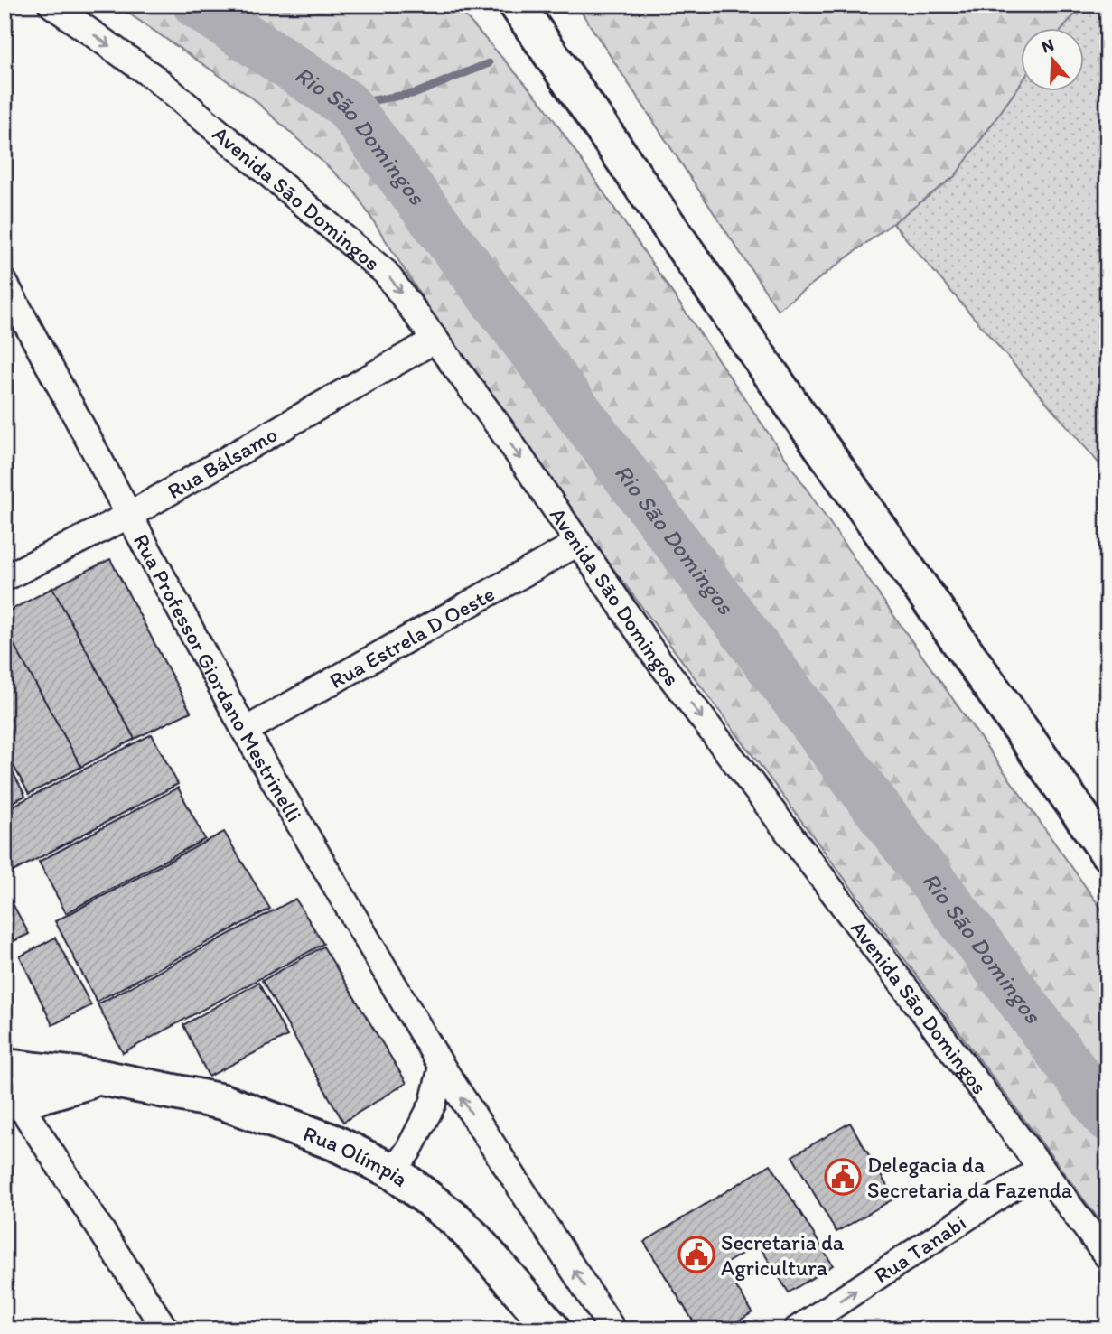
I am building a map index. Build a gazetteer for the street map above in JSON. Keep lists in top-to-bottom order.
{
  "streets": {
    "street": [
      "Avenida São Domingos",
      "Rua Bálsamo",
      "Rua Estrela D Oeste",
      "Rua Professor Giordano Mestrinelli",
      "Rua Olímpia",
      "Rua Tanabi"
    ]
  },
  "crossings": [
    ["Avenida São Domingos", "Rua Bálsamo"],
    ["Avenida São Domingos", "Rua Estrela D Oeste"],
    ["Avenida São Domingos", "Rua Tanabi"],
    ["Rua Bálsamo", "Rua Professor Giordano Mestrinelli"],
    ["Rua Estrela D Oeste", "Rua Professor Giordano Mestrinelli"]
  ],
  "one_way": ["Avenida São Domingos", "Rua Tanabi"],
  "water": ["Rio São Domingos"],
  "places": {
    "public building": ["Delegacia da Secretaria da Fazenda", "Secretaria da Agricultura"]
  },
  "north": "top"
}
